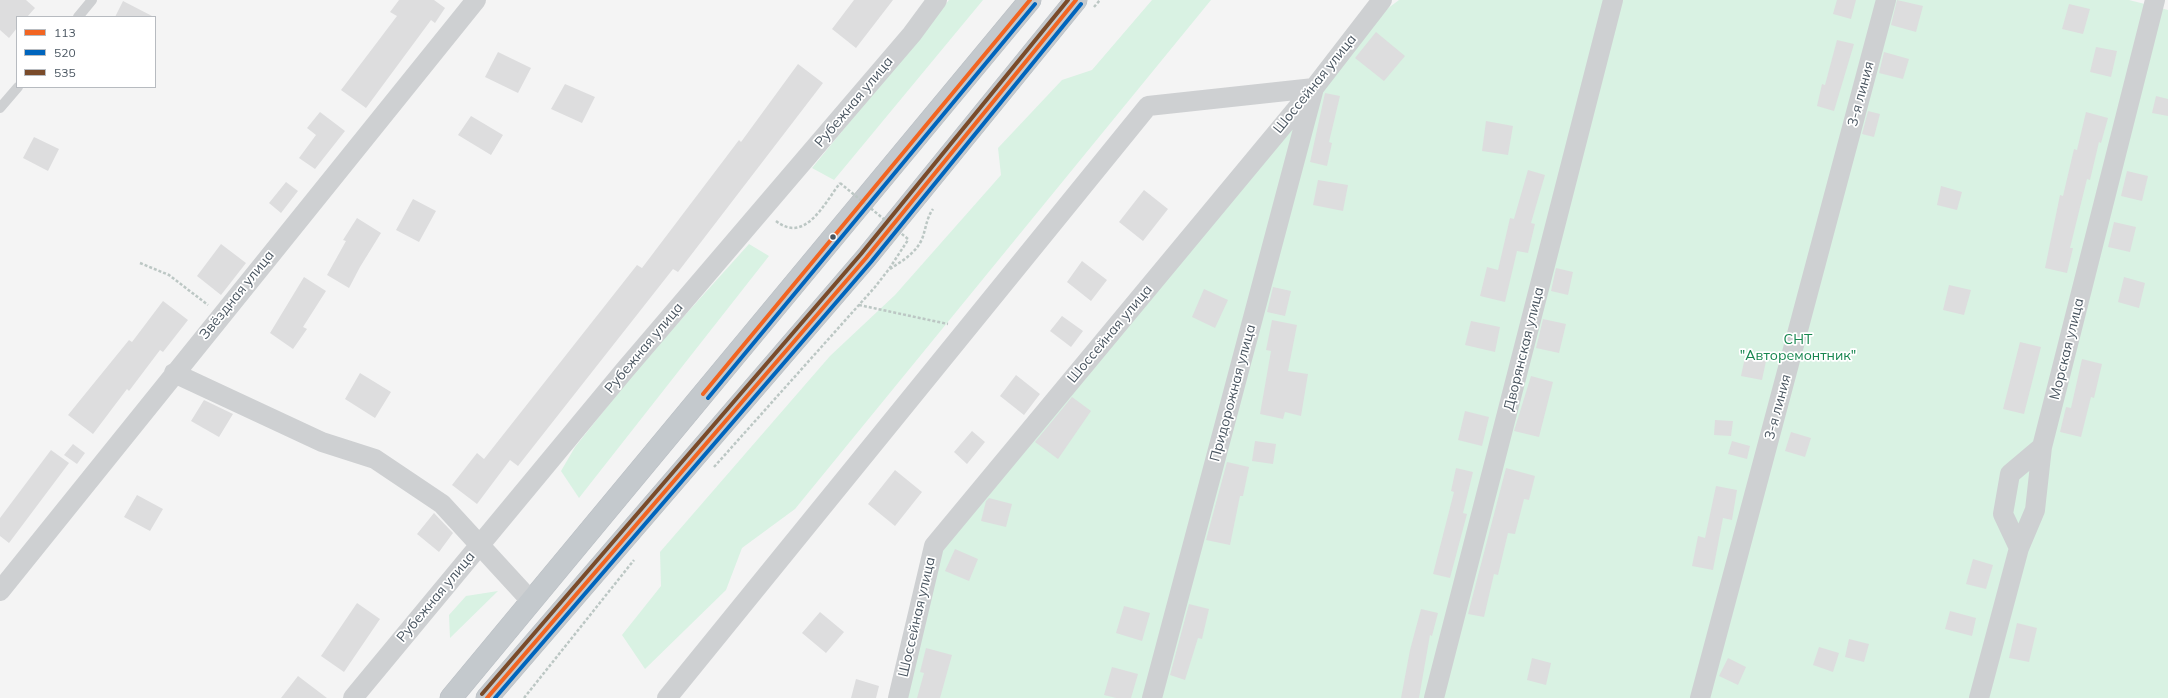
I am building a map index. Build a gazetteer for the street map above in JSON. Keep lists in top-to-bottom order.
{
  "streets": {
    "street": [
      "Шоссейная улица",
      "3-я линия",
      "Рубежная улица",
      "Звёздная улица",
      "Дворянская улица",
      "Морская улица",
      "Придорожная улица"
    ]
  },
  "crossings": [
    ["Шоссейная улица", "Придорожная улица"]
  ],
  "parks": ["СНТ \"Авторемонтник\""],
  "lines": ["transit line 113", "transit line 535", "transit line 520"],
  "legend": ["113", "520", "535"]
}
